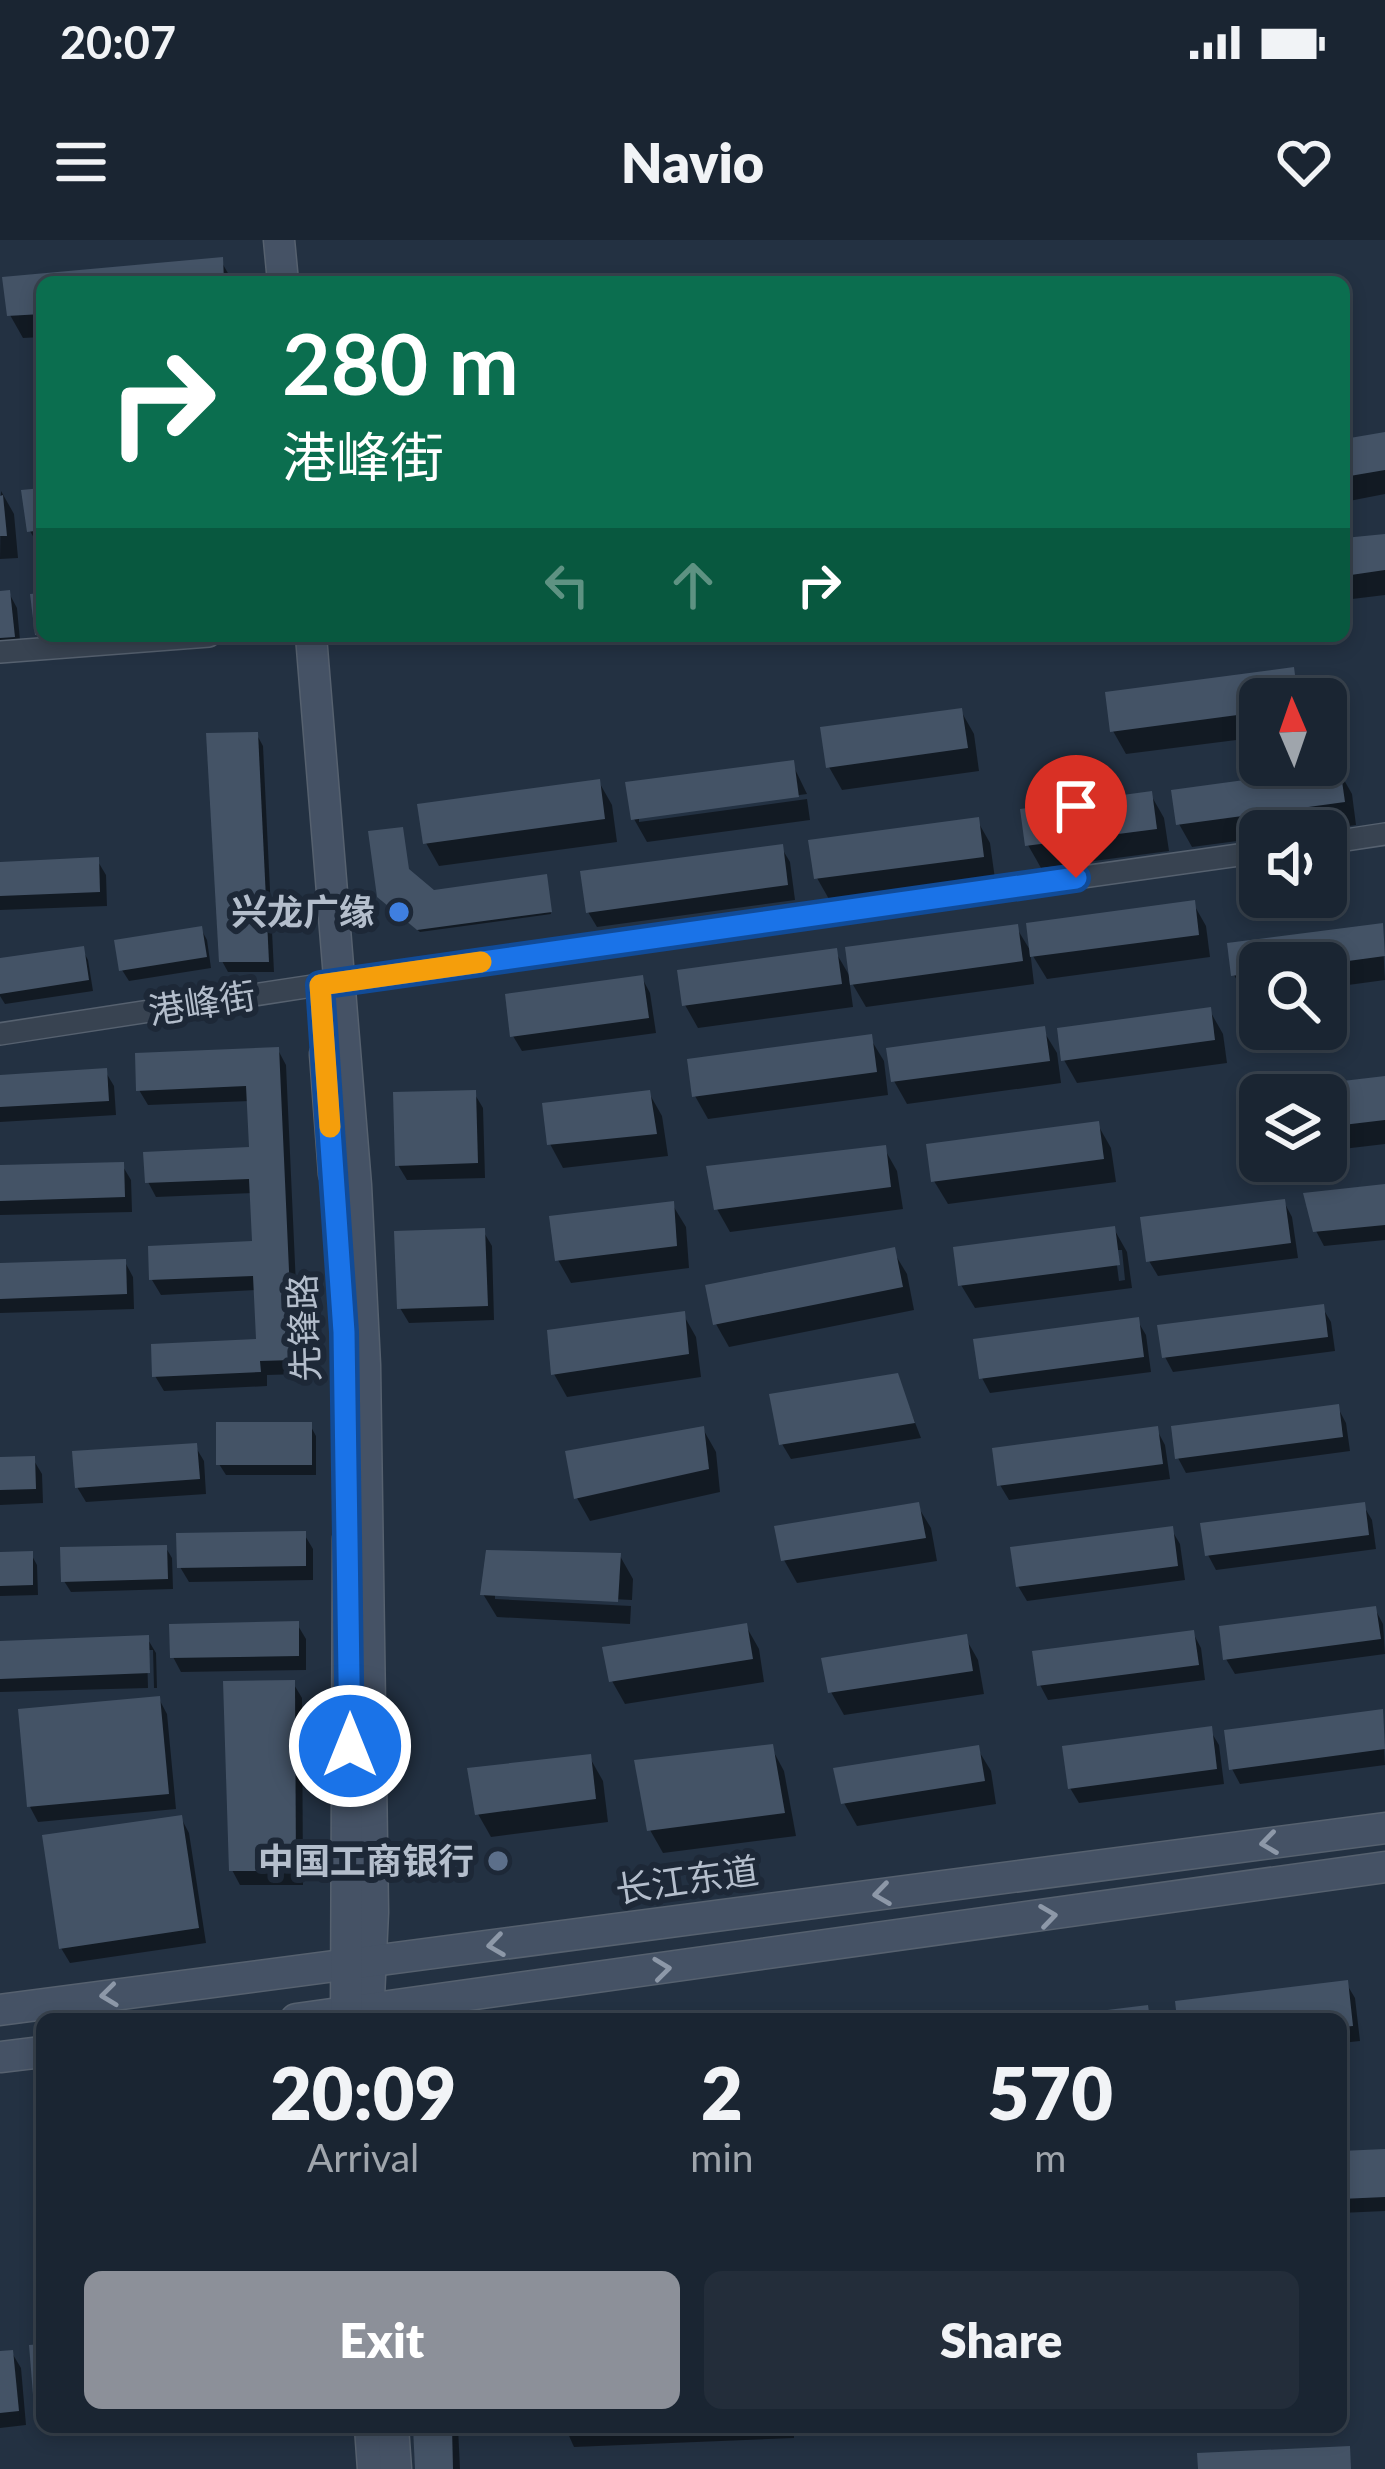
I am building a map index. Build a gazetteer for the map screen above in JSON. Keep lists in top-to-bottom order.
{
  "streets": {
    "main road": ["先锋路", "长江东道"],
    "street": ["港峰街"]
  },
  "crossings": [
    ["港峰街", "先锋路"],
    ["先锋路", "长江东道"]
  ],
  "places": ["兴龙广缘", "中国工商银行"],
  "north": "top",
  "page": {
    "status": "20:07",
    "header": "Navio",
    "turn": ["280 m", "港峰街"],
    "eta": [
      "20:09",
      "Arrival",
      "2",
      "min",
      "570",
      "m"
    ],
    "buttons": ["Exit", "Share"]
  }
}
